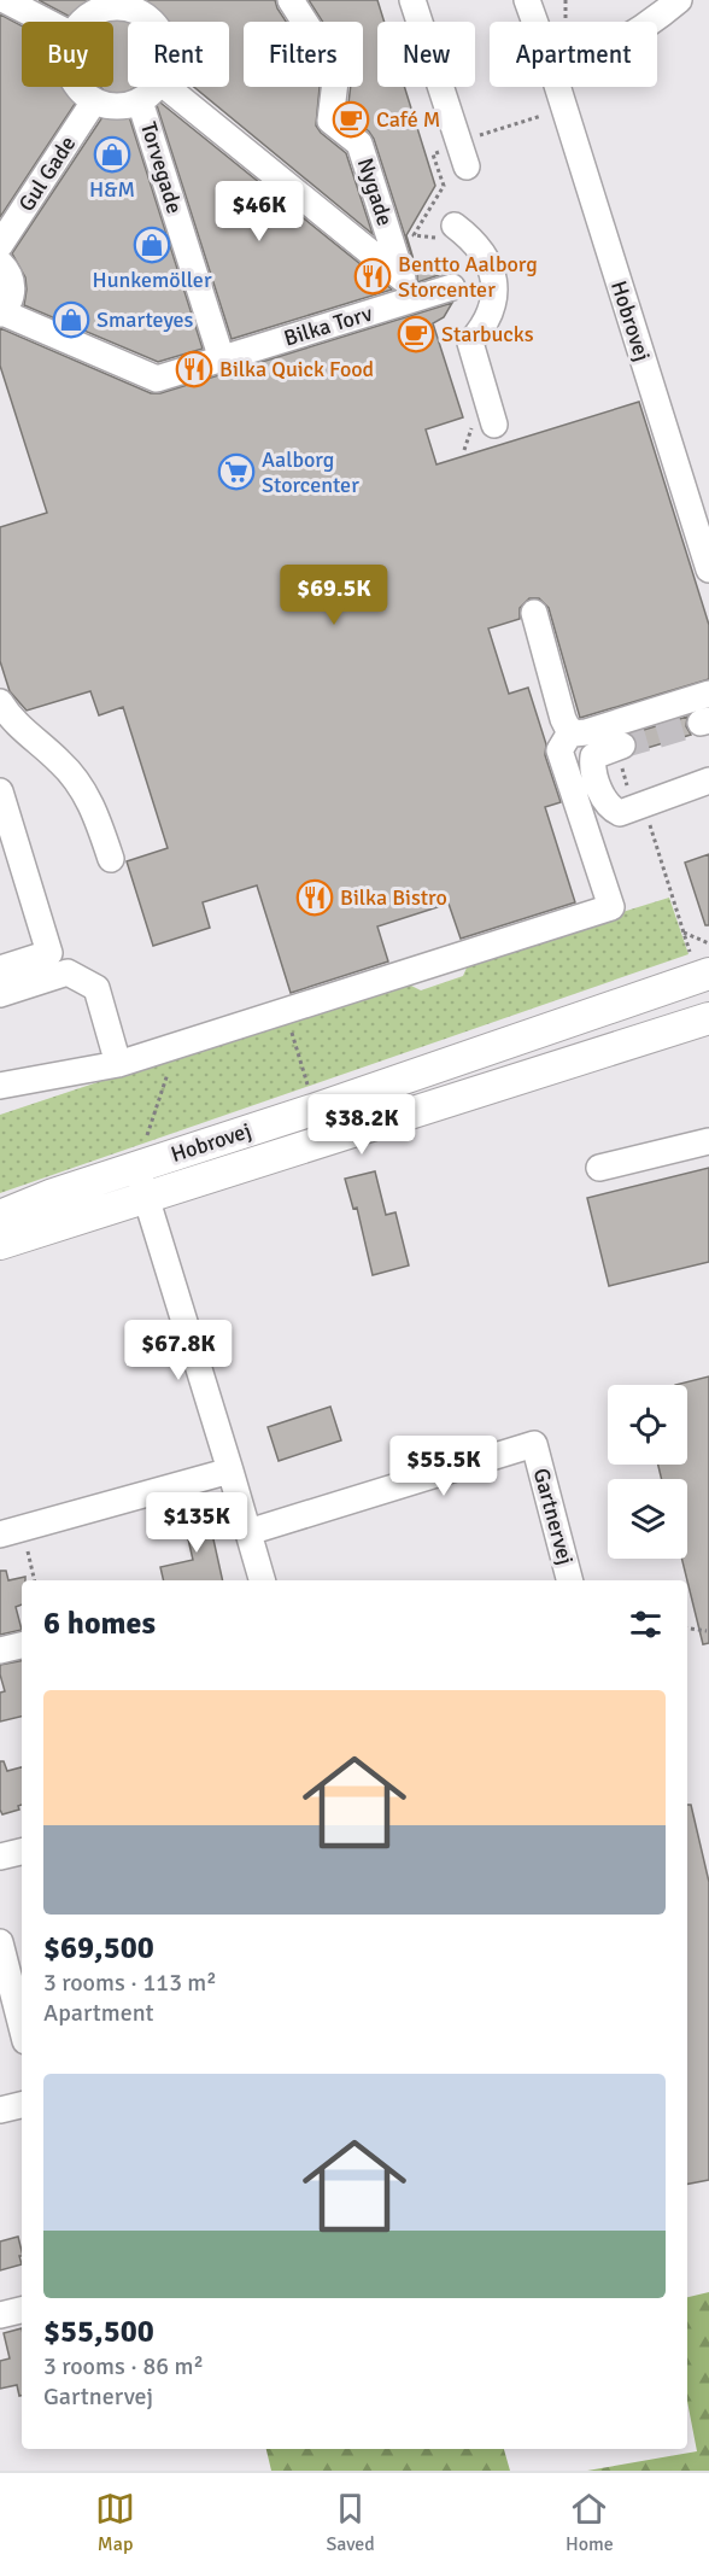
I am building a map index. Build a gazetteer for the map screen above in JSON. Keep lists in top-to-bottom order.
{
  "streets": {
    "main road": ["Hobrovej"],
    "street": [
      "Torvegade",
      "Gul Gade",
      "Nygade",
      "Bilka Torv",
      "Gartnervej"
    ]
  },
  "crossings": [
    ["Torvegade", "Bilka Torv"]
  ],
  "places": {
    "cafe": ["Café M", "Starbucks"],
    "shop": ["H&M", "Hunkemöller", "Smarteyes"],
    "restaurant": ["Bentto Aalborg Storcenter", "Bilka Quick Food", "Bilka Bistro"],
    "supermarket": ["Aalborg Storcenter"]
  },
  "page": {
    "chip": [
      "Buy",
      "Rent",
      "Filters",
      "New",
      "Apartment"
    ],
    "price": [
      "$46K",
      "$69.5K",
      "$38.2K",
      "$67.8K",
      "$55.5K",
      "$135K"
    ],
    "heading": "6 homes",
    "list": [
      {
        "name": "$69,500",
        "note": "3 rooms · 113 m² · Apartment"
      },
      {
        "name": "$55,500",
        "note": "3 rooms · 86 m² · Gartnervej"
      }
    ],
    "tabs": ["Map", "Saved", "Home"]
  }
}
